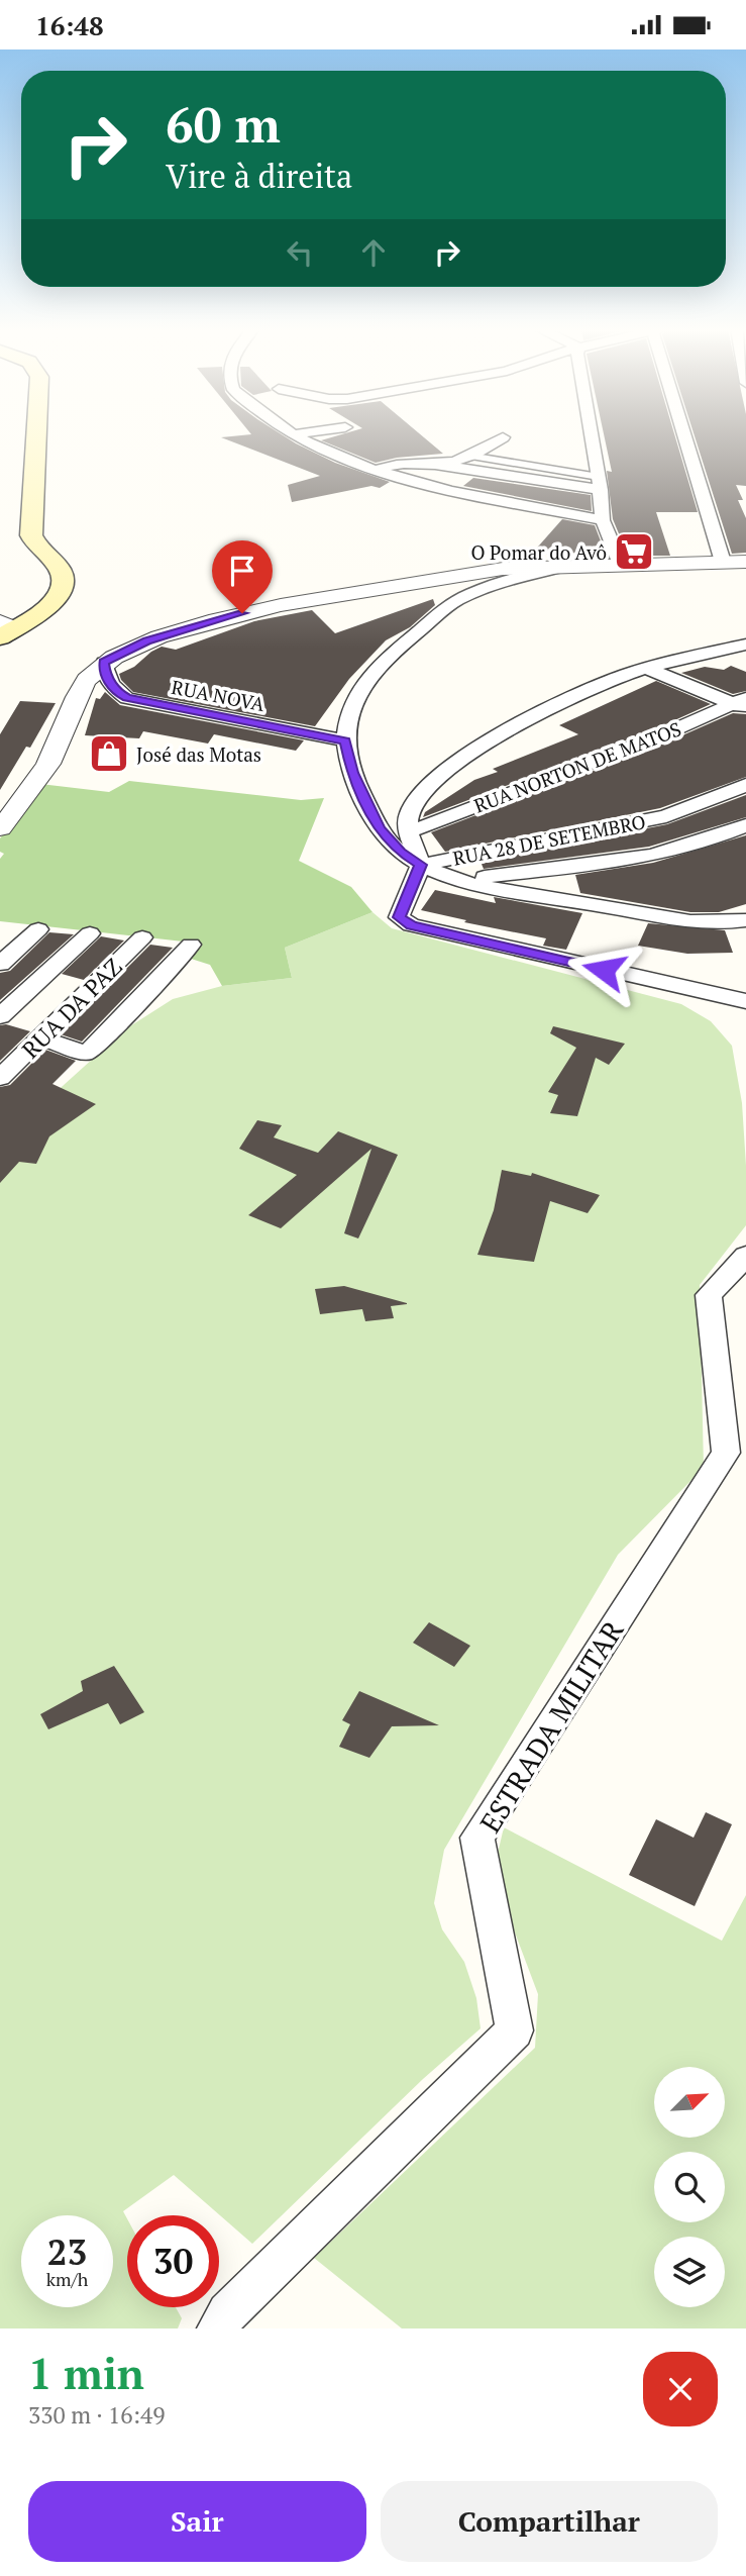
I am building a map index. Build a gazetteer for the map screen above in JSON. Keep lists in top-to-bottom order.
{
  "streets": {
    "street": [
      "RUA NOVA",
      "RUA NORTON DE MATOS",
      "RUA 28 DE SETEMBRO",
      "RUA DA PAZ",
      "ESTRADA MILITAR"
    ]
  },
  "crossings": [
    ["RUA NOVA", "RUA 28 DE SETEMBRO"]
  ],
  "places": {
    "supermarket": ["O Pomar do Avô"],
    "shop": ["José das Motas"]
  },
  "north": "top right",
  "page": {
    "status": "16:48",
    "turn": ["60 m", "Vire à direita"],
    "speed": "23 km/h",
    "limit": "30",
    "heading": ["1 min", "330 m · 16:49"],
    "buttons": ["Sair", "Compartilhar"]
  }
}
